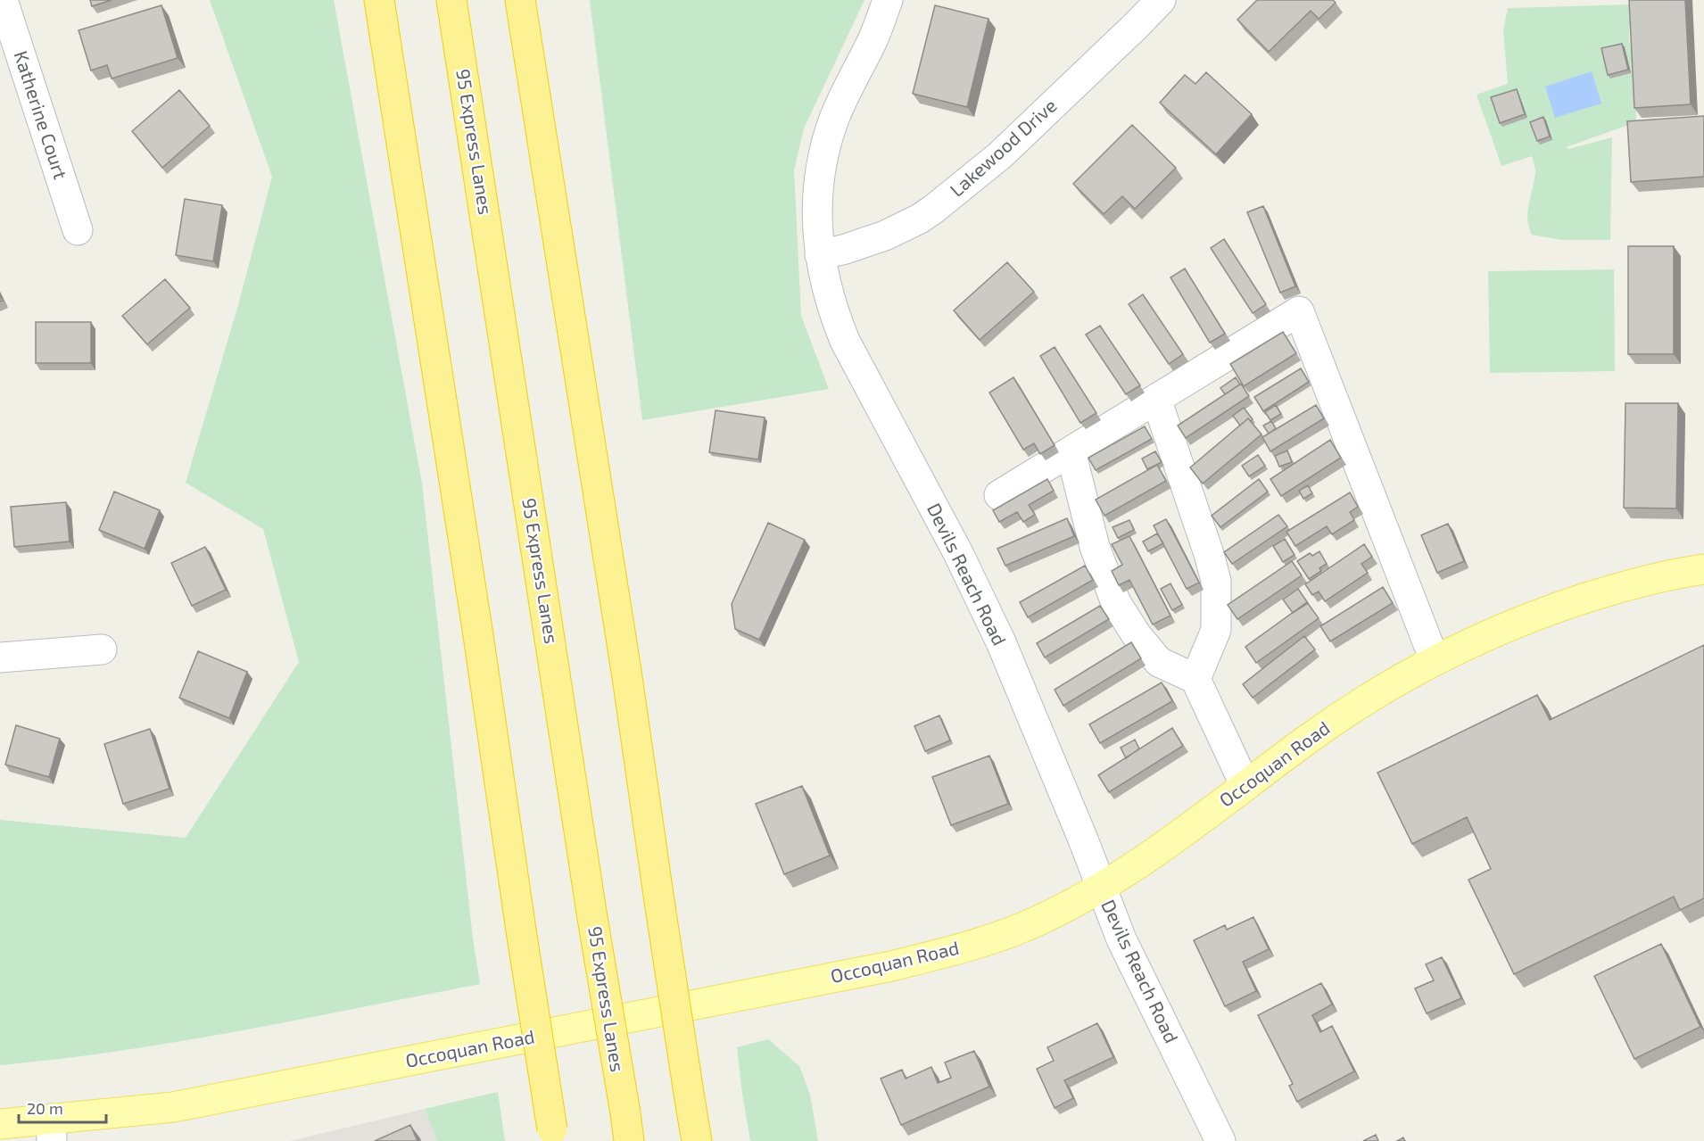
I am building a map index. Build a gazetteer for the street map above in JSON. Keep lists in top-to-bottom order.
{
  "streets": {
    "highway": ["95 Express Lanes"],
    "main road": ["Occoquan Road"],
    "street": ["Katherine Court", "Lakewood Drive", "Devils Reach Road"]
  },
  "crossings": [
    ["Lakewood Drive", "Devils Reach Road"],
    ["Devils Reach Road", "Occoquan Road"]
  ],
  "scale_bar": "20 m"
}
